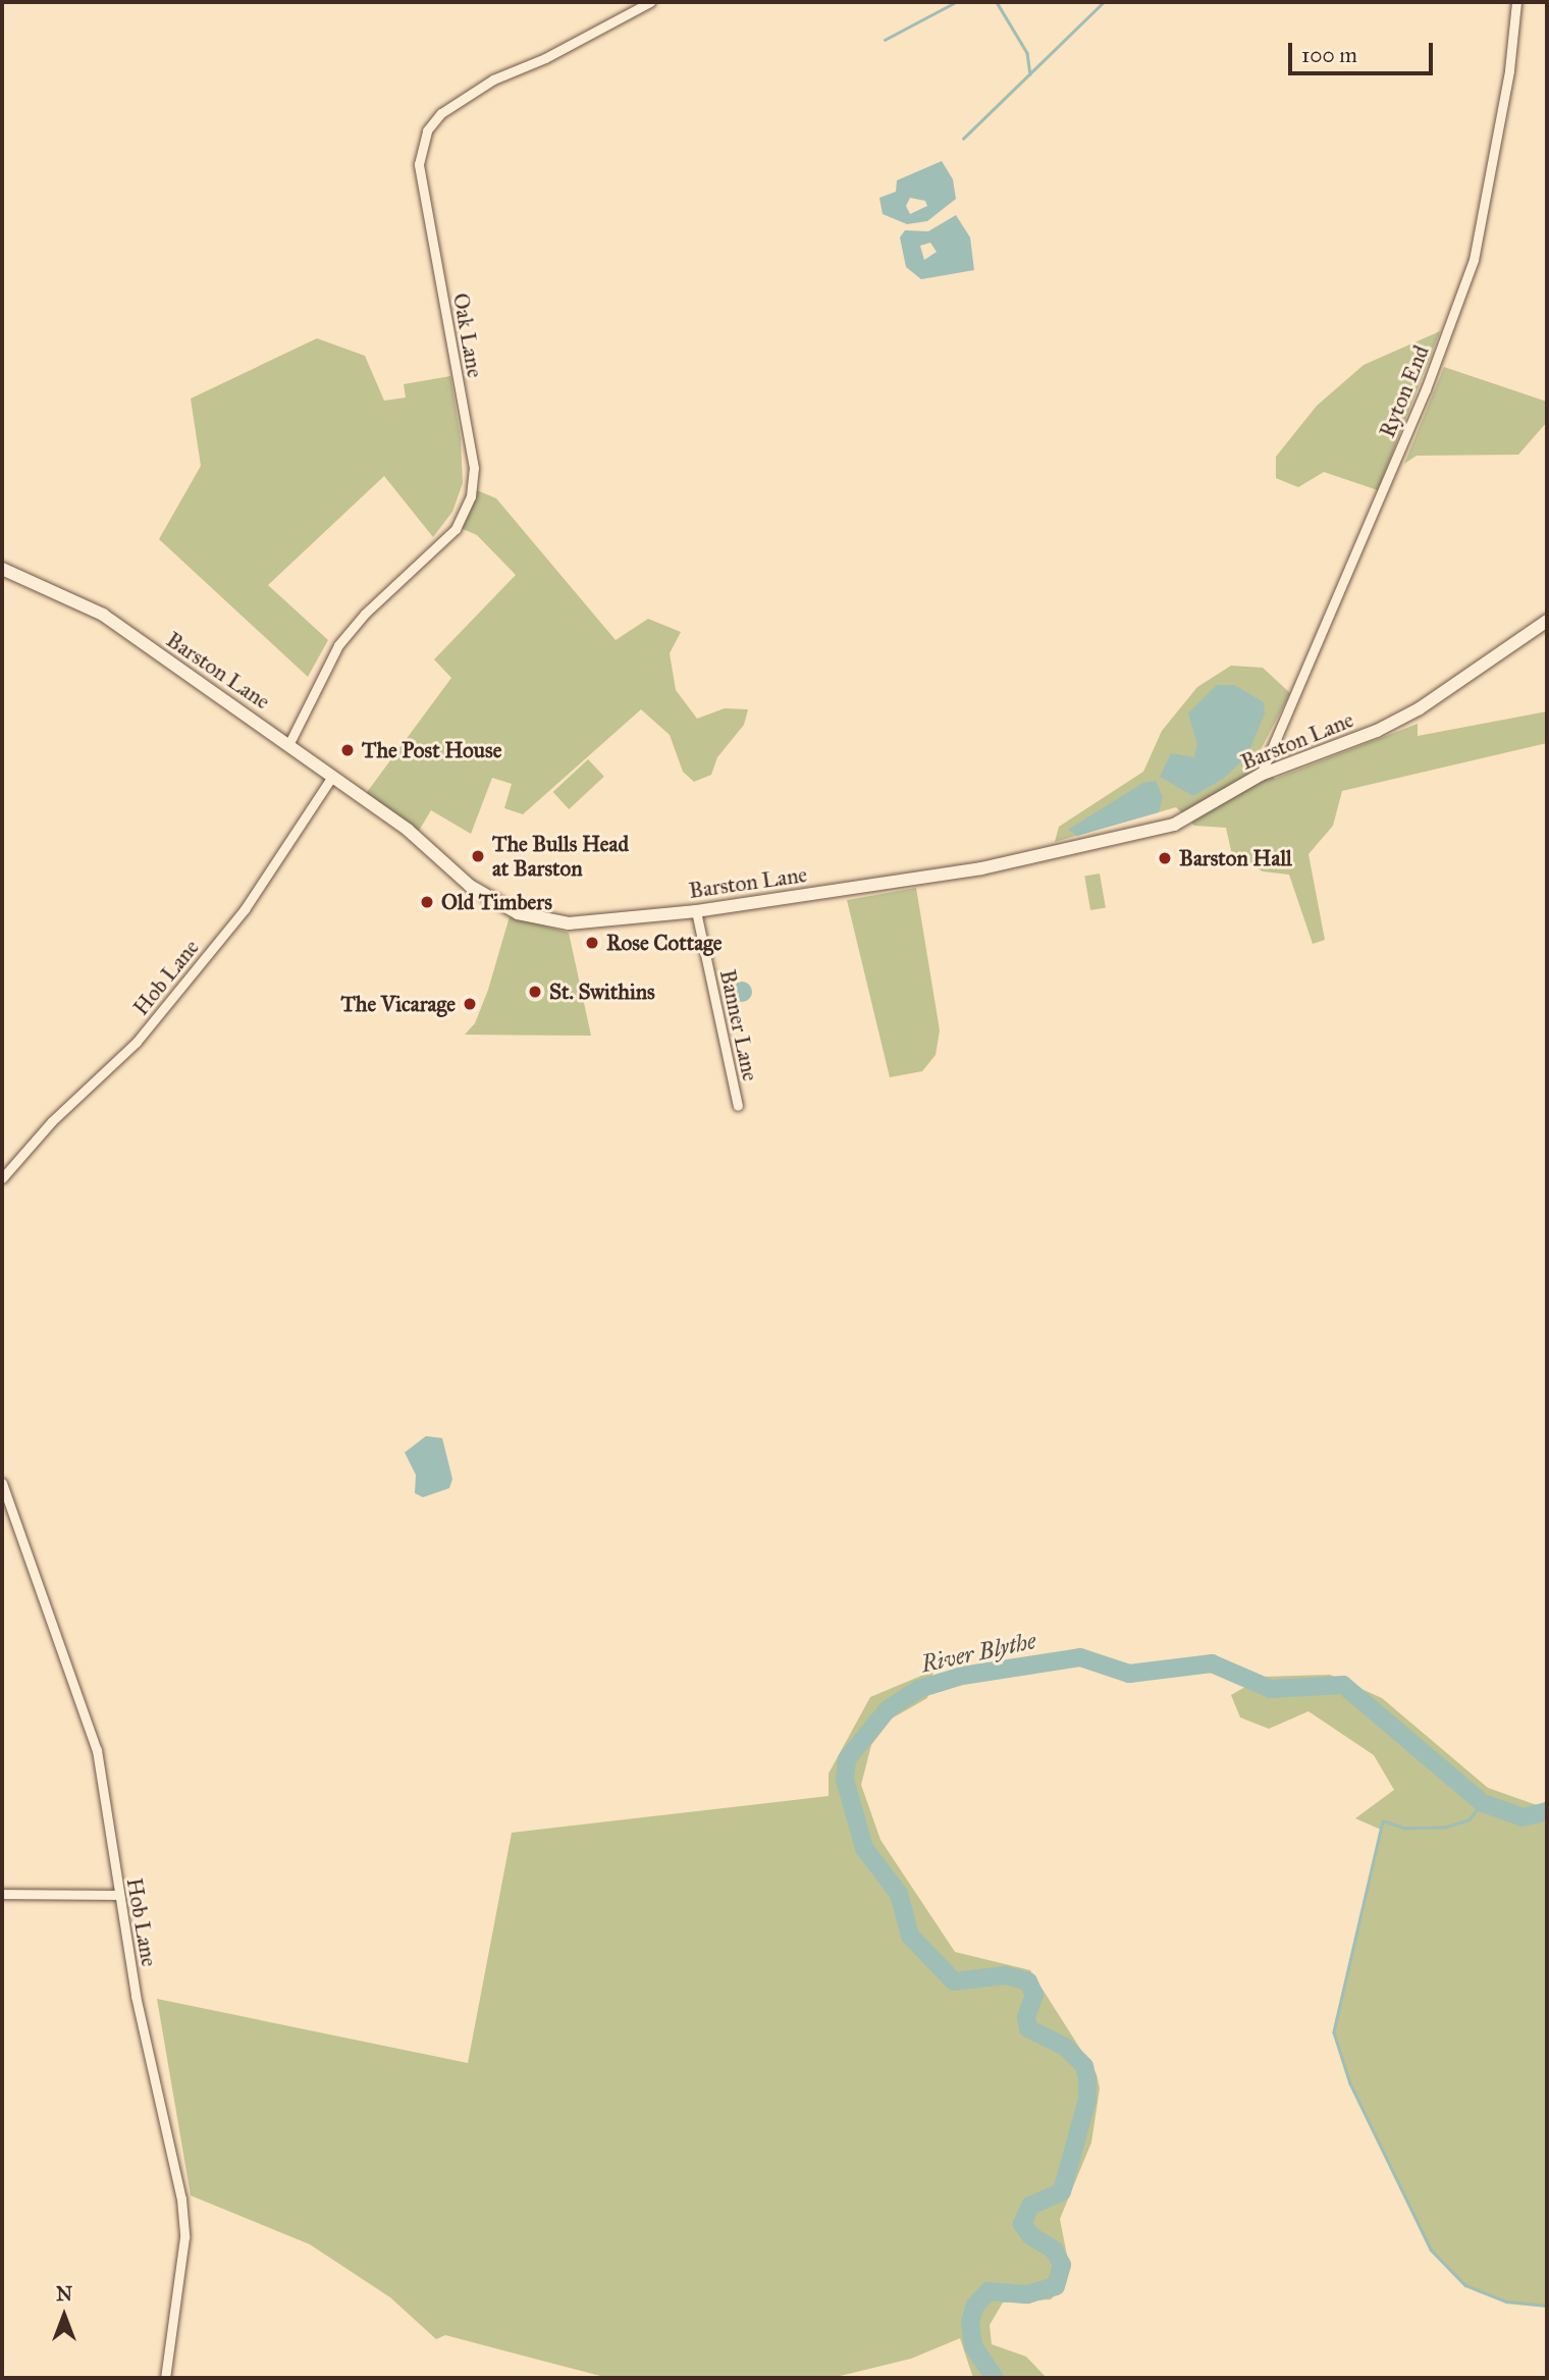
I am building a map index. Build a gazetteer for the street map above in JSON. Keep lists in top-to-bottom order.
{
  "streets": {
    "street": [
      "Oak Lane",
      "Ryton End",
      "Barston Lane",
      "Hob Lane",
      "Banner Lane"
    ]
  },
  "crossings": [
    ["Oak Lane", "Barston Lane"],
    ["Ryton End", "Barston Lane"],
    ["Barston Lane", "Hob Lane"],
    ["Barston Lane", "Banner Lane"]
  ],
  "water": ["River Blythe"],
  "places": [
    "The Post House",
    "The Bulls Head at Barston",
    "Barston Hall",
    "Old Timbers",
    "Rose Cottage",
    "St. Swithins",
    "The Vicarage"
  ],
  "scale_bar": "100 m",
  "north": "top"
}
